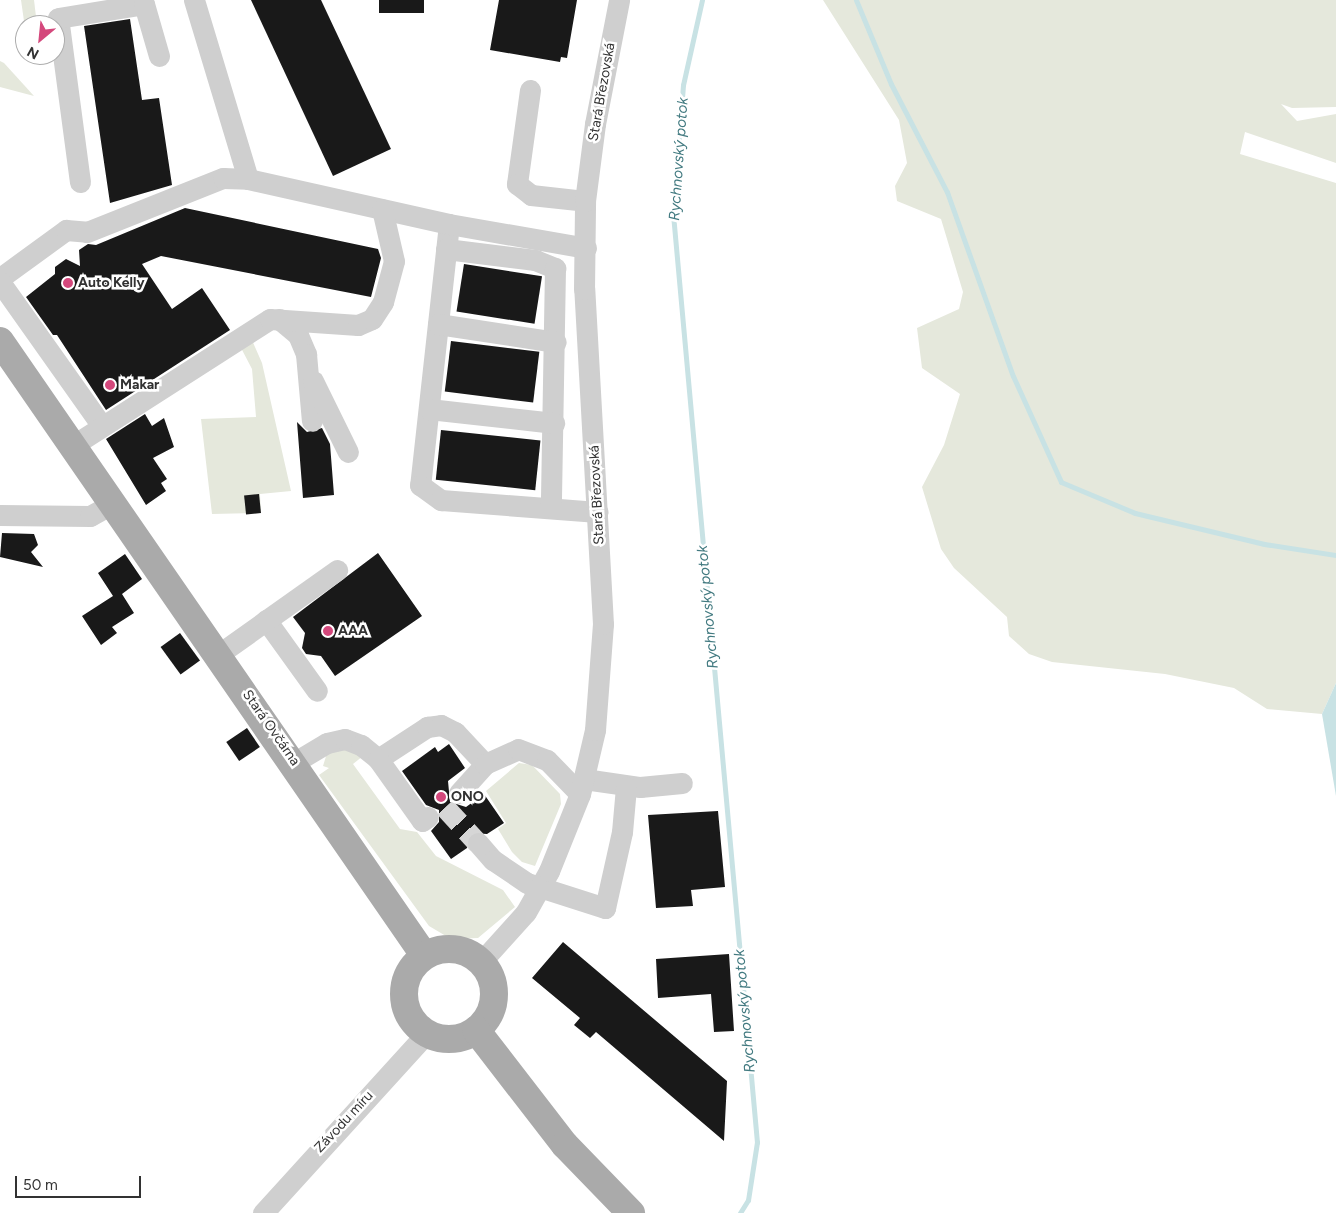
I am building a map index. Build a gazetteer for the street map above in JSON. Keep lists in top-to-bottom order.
{
  "streets": {
    "main road": ["Stará Ovčárna"],
    "street": ["Stará Březovská", "Závodu míru"]
  },
  "crossings": [
    ["Stará Březovská", "Stará Ovčárna"],
    ["Stará Březovská", "Závodu míru"],
    ["Stará Ovčárna", "Závodu míru"]
  ],
  "water": ["Rychnovský potok"],
  "places": [
    "Auto Kelly",
    "Makar",
    "AAA",
    "ONO"
  ],
  "scale_bar": "50 m",
  "north": "bottom left"
}
